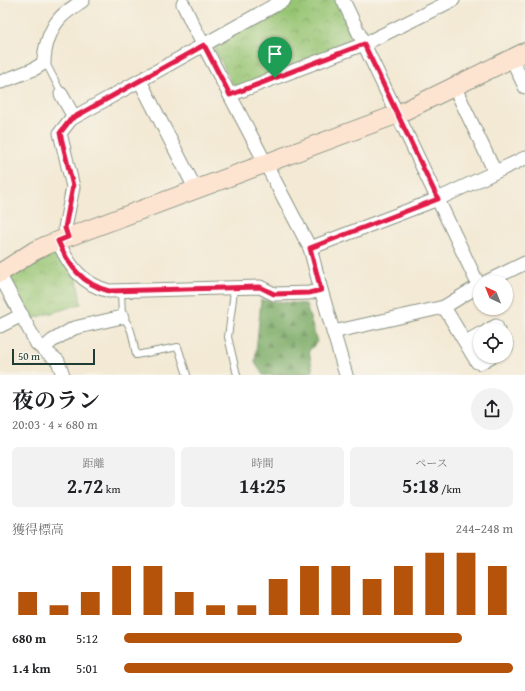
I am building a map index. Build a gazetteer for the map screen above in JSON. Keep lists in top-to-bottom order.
{
  "scale_bar": "50 m",
  "north": "top left",
  "page": {
    "scale": "50 m",
    "heading": ["夜のラン", "20:03 · 4 × 680 m"],
    "stats": [
      ["距離", "2.72 km"],
      ["時間", "14:25"],
      ["ペース", "5:18 /km"]
    ],
    "chart": ["獲得標高", "244–248 m"],
    "list": [
      {
        "name": "680 m",
        "note": "5:12"
      },
      {
        "name": "1.4 km",
        "note": "5:01"
      }
    ]
  }
}
